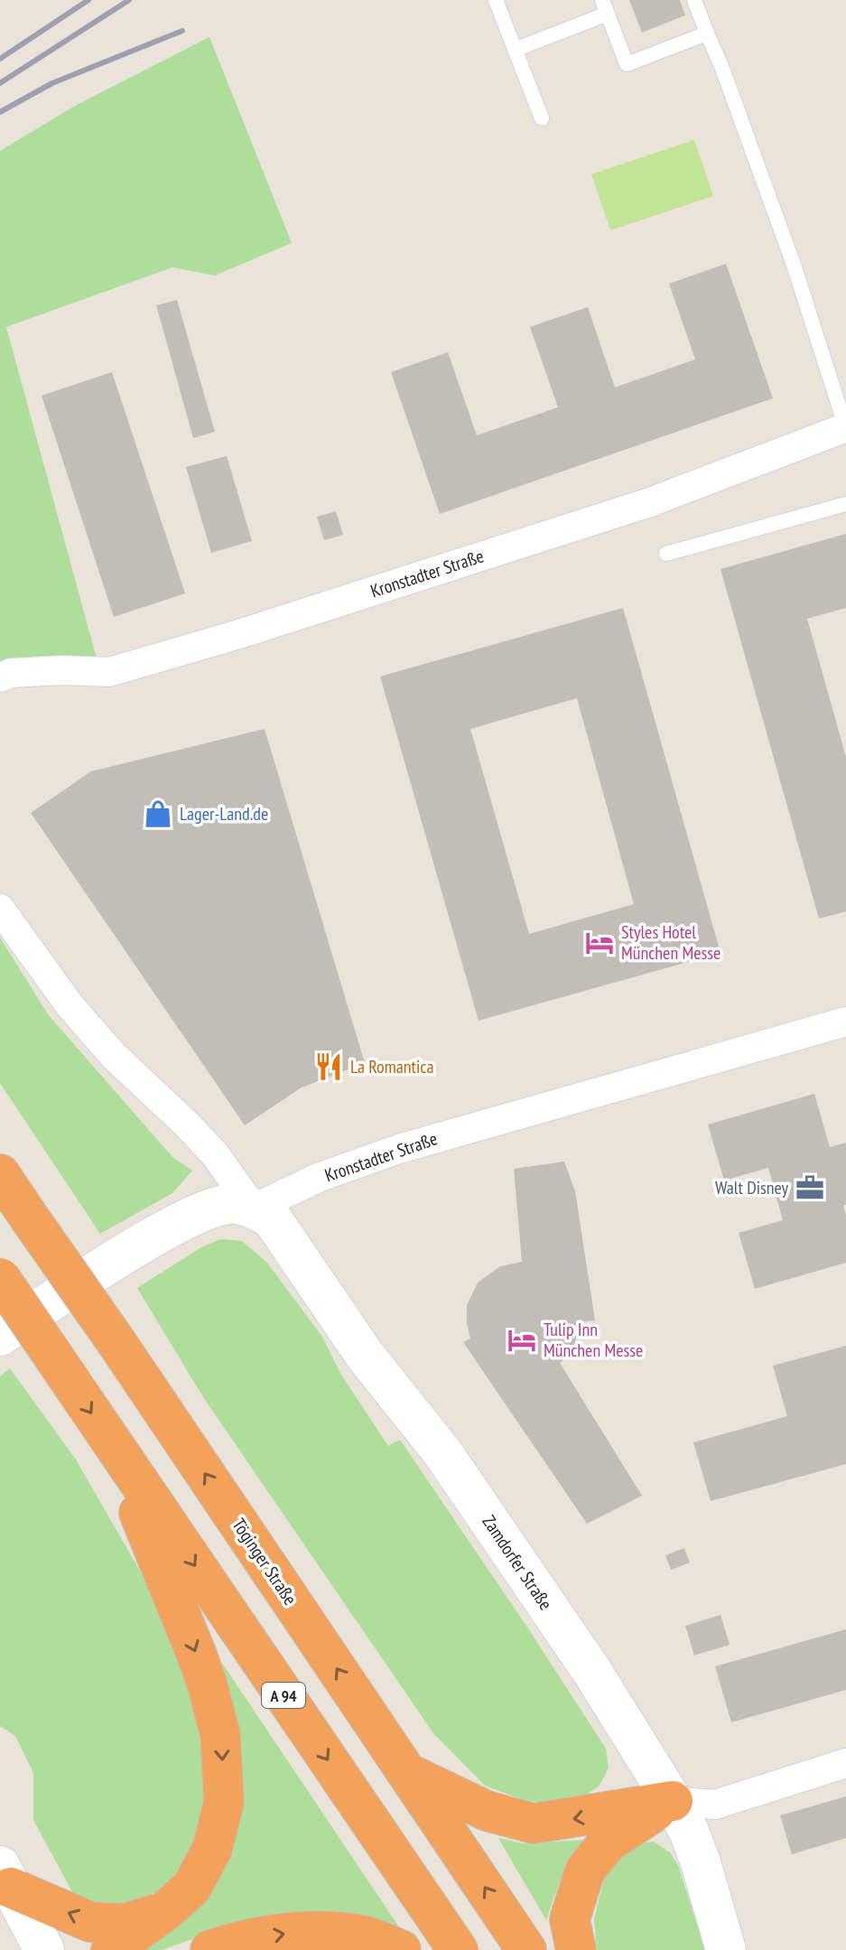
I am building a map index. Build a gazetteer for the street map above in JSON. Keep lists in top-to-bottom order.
{
  "streets": {
    "highway": ["Töginger Straße", "A 94"],
    "street": ["Kronstadter Straße", "Zamdorfer Straße"]
  },
  "crossings": [
    ["Kronstadter Straße", "Zamdorfer Straße"]
  ],
  "places": {
    "shop": ["Lager-Land.de"],
    "hotel": ["Styles Hotel München Messe", "Tulip Inn München Messe"],
    "restaurant": ["La Romantica"],
    "office": ["Walt Disney"]
  }
}
